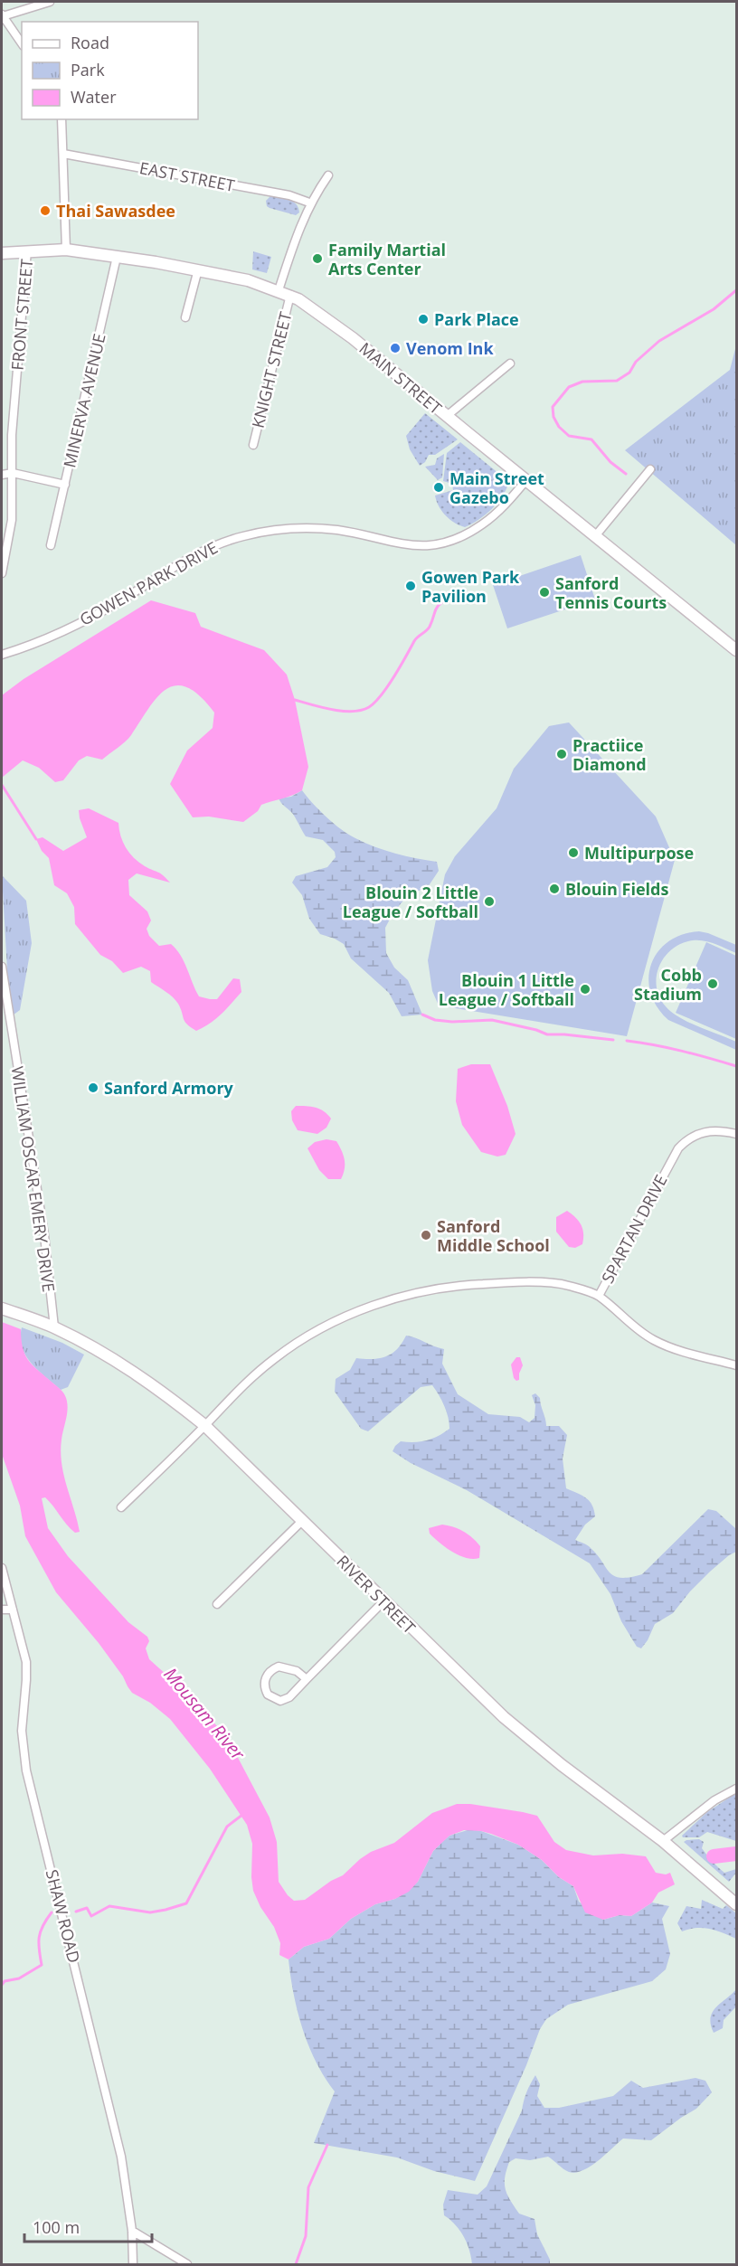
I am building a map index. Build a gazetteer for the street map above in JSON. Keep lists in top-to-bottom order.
{
  "streets": {
    "street": [
      "EAST STREET",
      "FRONT STREET",
      "KNIGHT STREET",
      "MAIN STREET",
      "MINERVA AVENUE",
      "GOWEN PARK DRIVE",
      "WILLIAM OSCAR EMERY DRIVE",
      "SPARTAN DRIVE",
      "RIVER STREET",
      "SHAW ROAD"
    ]
  },
  "crossings": [
    ["FRONT STREET", "MAIN STREET"],
    ["KNIGHT STREET", "MAIN STREET"],
    ["MAIN STREET", "MINERVA AVENUE"],
    ["MAIN STREET", "GOWEN PARK DRIVE"],
    ["WILLIAM OSCAR EMERY DRIVE", "RIVER STREET"],
    ["SPARTAN DRIVE", "RIVER STREET"]
  ],
  "water": ["Mousam River"],
  "places": [
    "Thai Sawasdee",
    "Family Martial Arts Center",
    "Park Place",
    "Venom Ink",
    "Main Street Gazebo",
    "Gowen Park Pavilion",
    "Sanford Tennis Courts",
    "Practiice Diamond",
    "Multipurpose",
    "Blouin Fields",
    "Blouin 2 Little League / Softball",
    "Cobb Stadium",
    "Blouin 1 Little League / Softball",
    "Sanford Armory",
    "Sanford Middle School"
  ],
  "legend": ["Road", "Park", "Water"],
  "scale_bar": "100 m"
}
